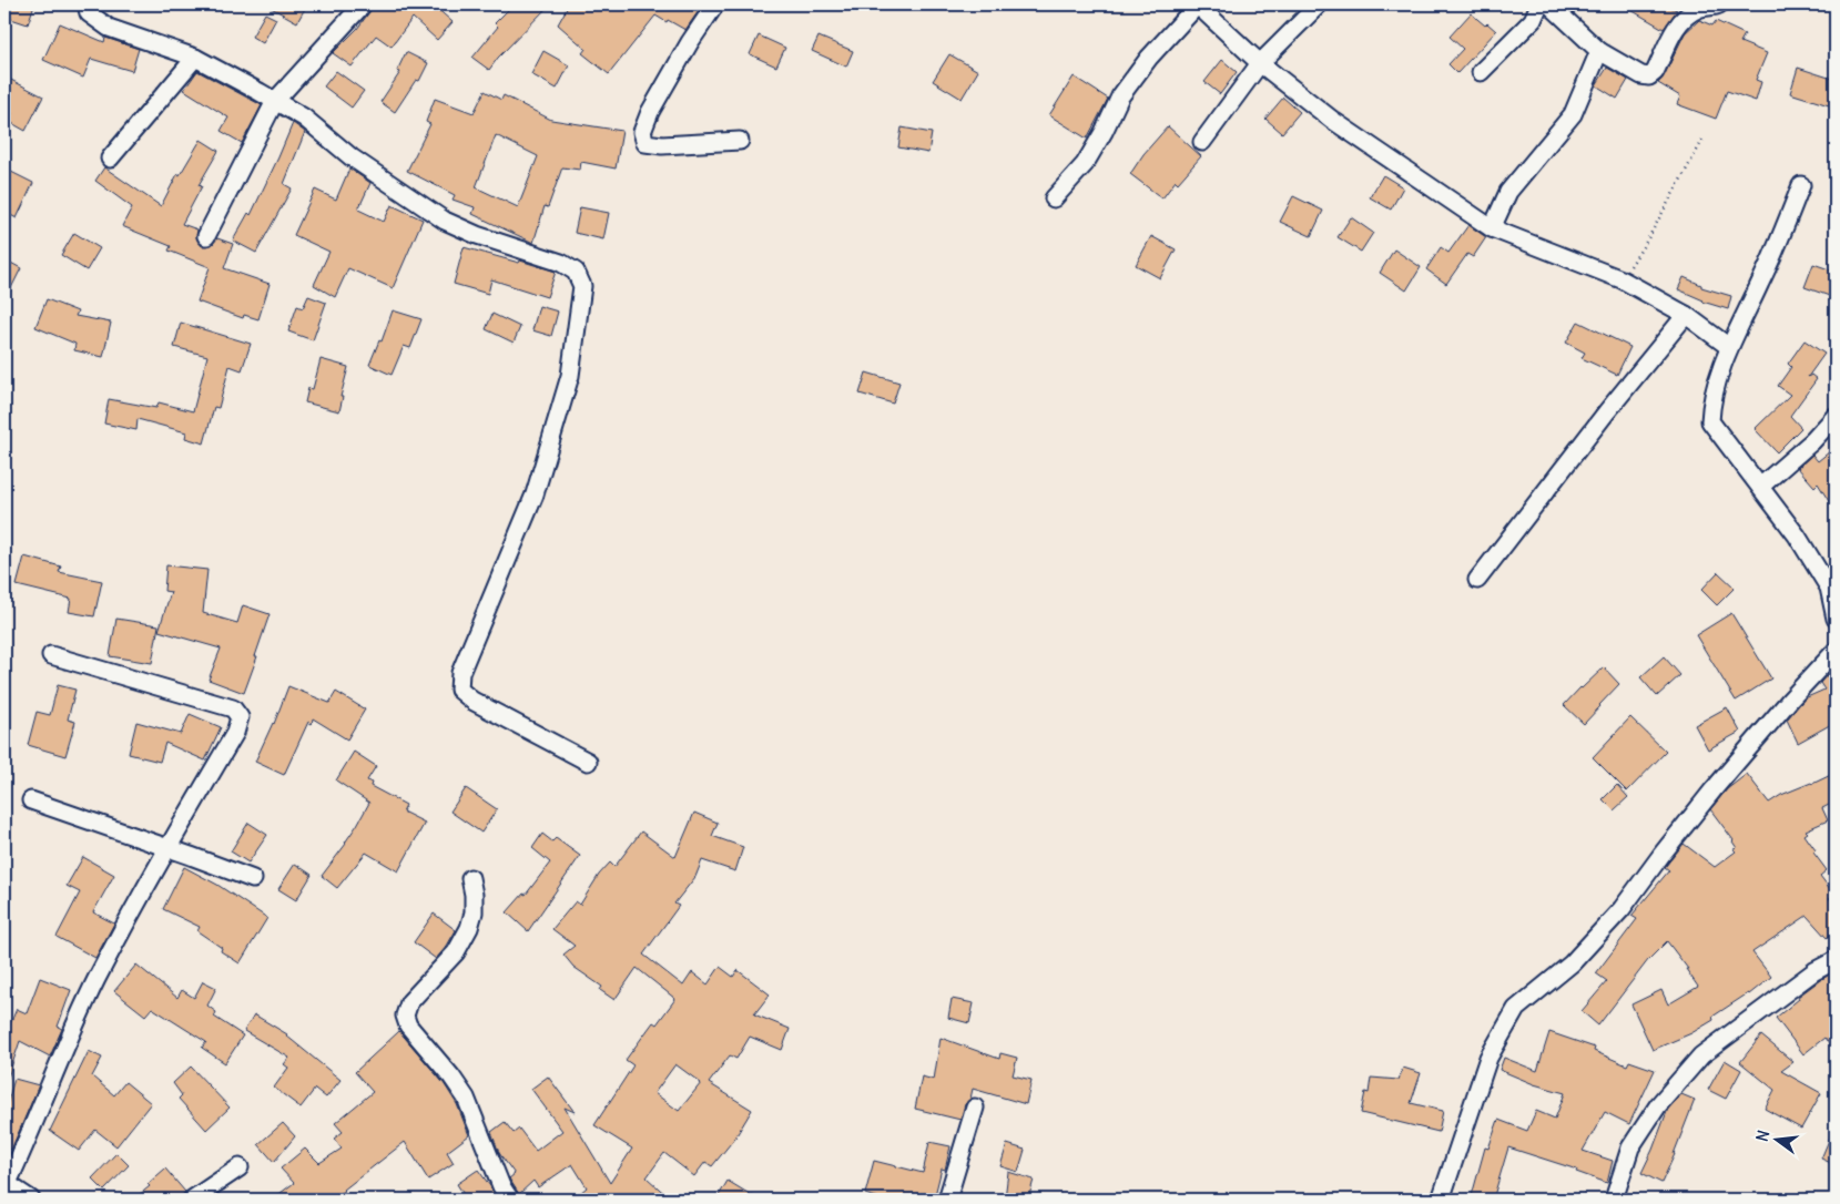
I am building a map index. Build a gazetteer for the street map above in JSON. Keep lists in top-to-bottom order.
{
  "north": "left"
}
